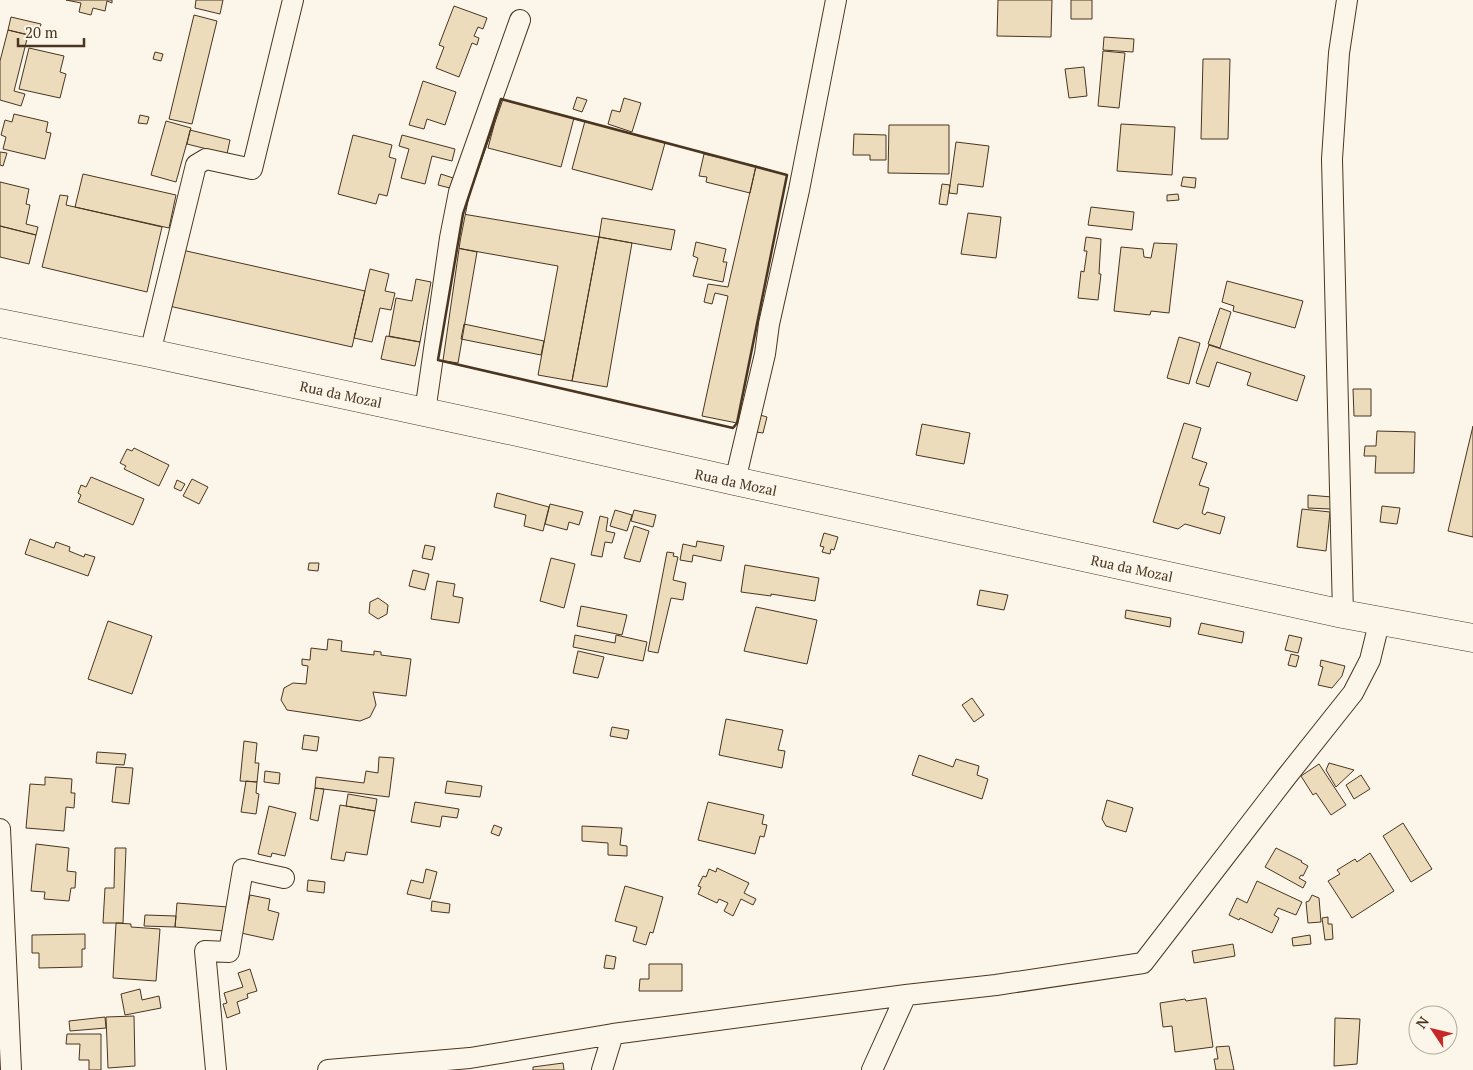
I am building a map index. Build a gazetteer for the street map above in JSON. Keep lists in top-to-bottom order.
{
  "streets": {
    "main road": ["Rua da Mozal"]
  },
  "scale_bar": "20 m",
  "north": "top left"
}
